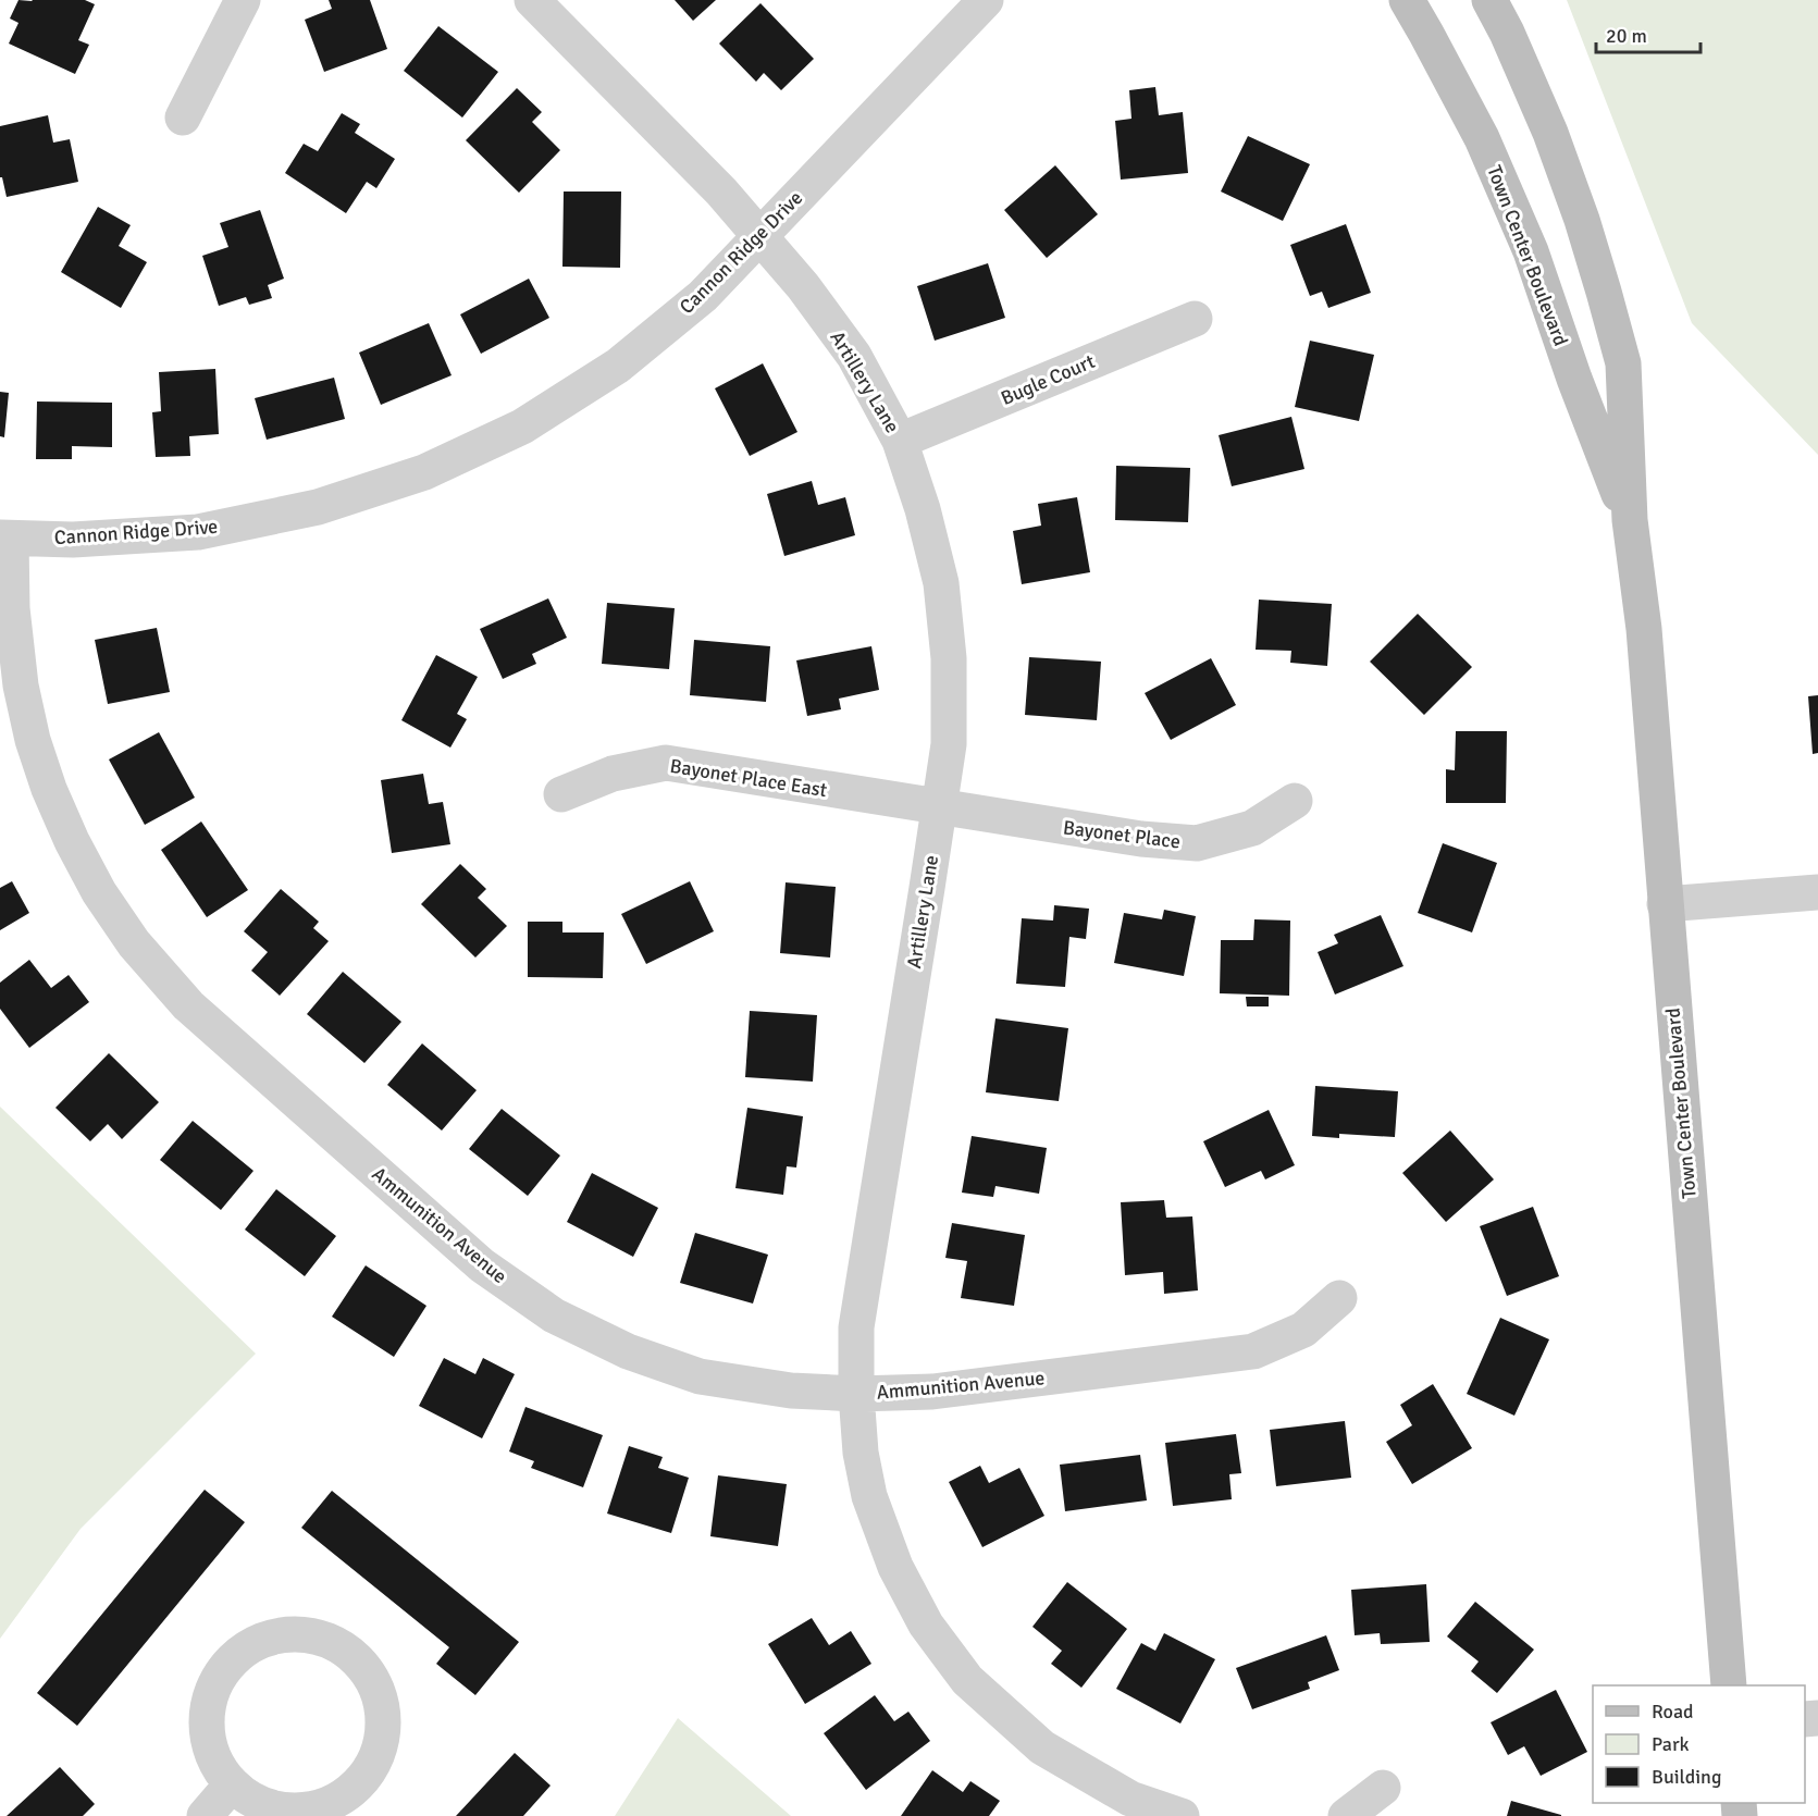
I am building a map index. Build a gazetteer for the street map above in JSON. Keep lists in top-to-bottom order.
{
  "streets": {
    "street": [
      "Cannon Ridge Drive",
      "Town Center Boulevard",
      "Bugle Court",
      "Artillery Lane",
      "Bayonet Place East",
      "Bayonet Place",
      "Ammunition Avenue"
    ]
  },
  "crossings": [
    ["Cannon Ridge Drive", "Artillery Lane"],
    ["Cannon Ridge Drive", "Ammunition Avenue"],
    ["Bugle Court", "Artillery Lane"],
    ["Artillery Lane", "Bayonet Place East"],
    ["Artillery Lane", "Bayonet Place"],
    ["Artillery Lane", "Ammunition Avenue"],
    ["Bayonet Place East", "Bayonet Place"]
  ],
  "legend": ["Road", "Park", "Building"],
  "scale_bar": "20 m"
}
